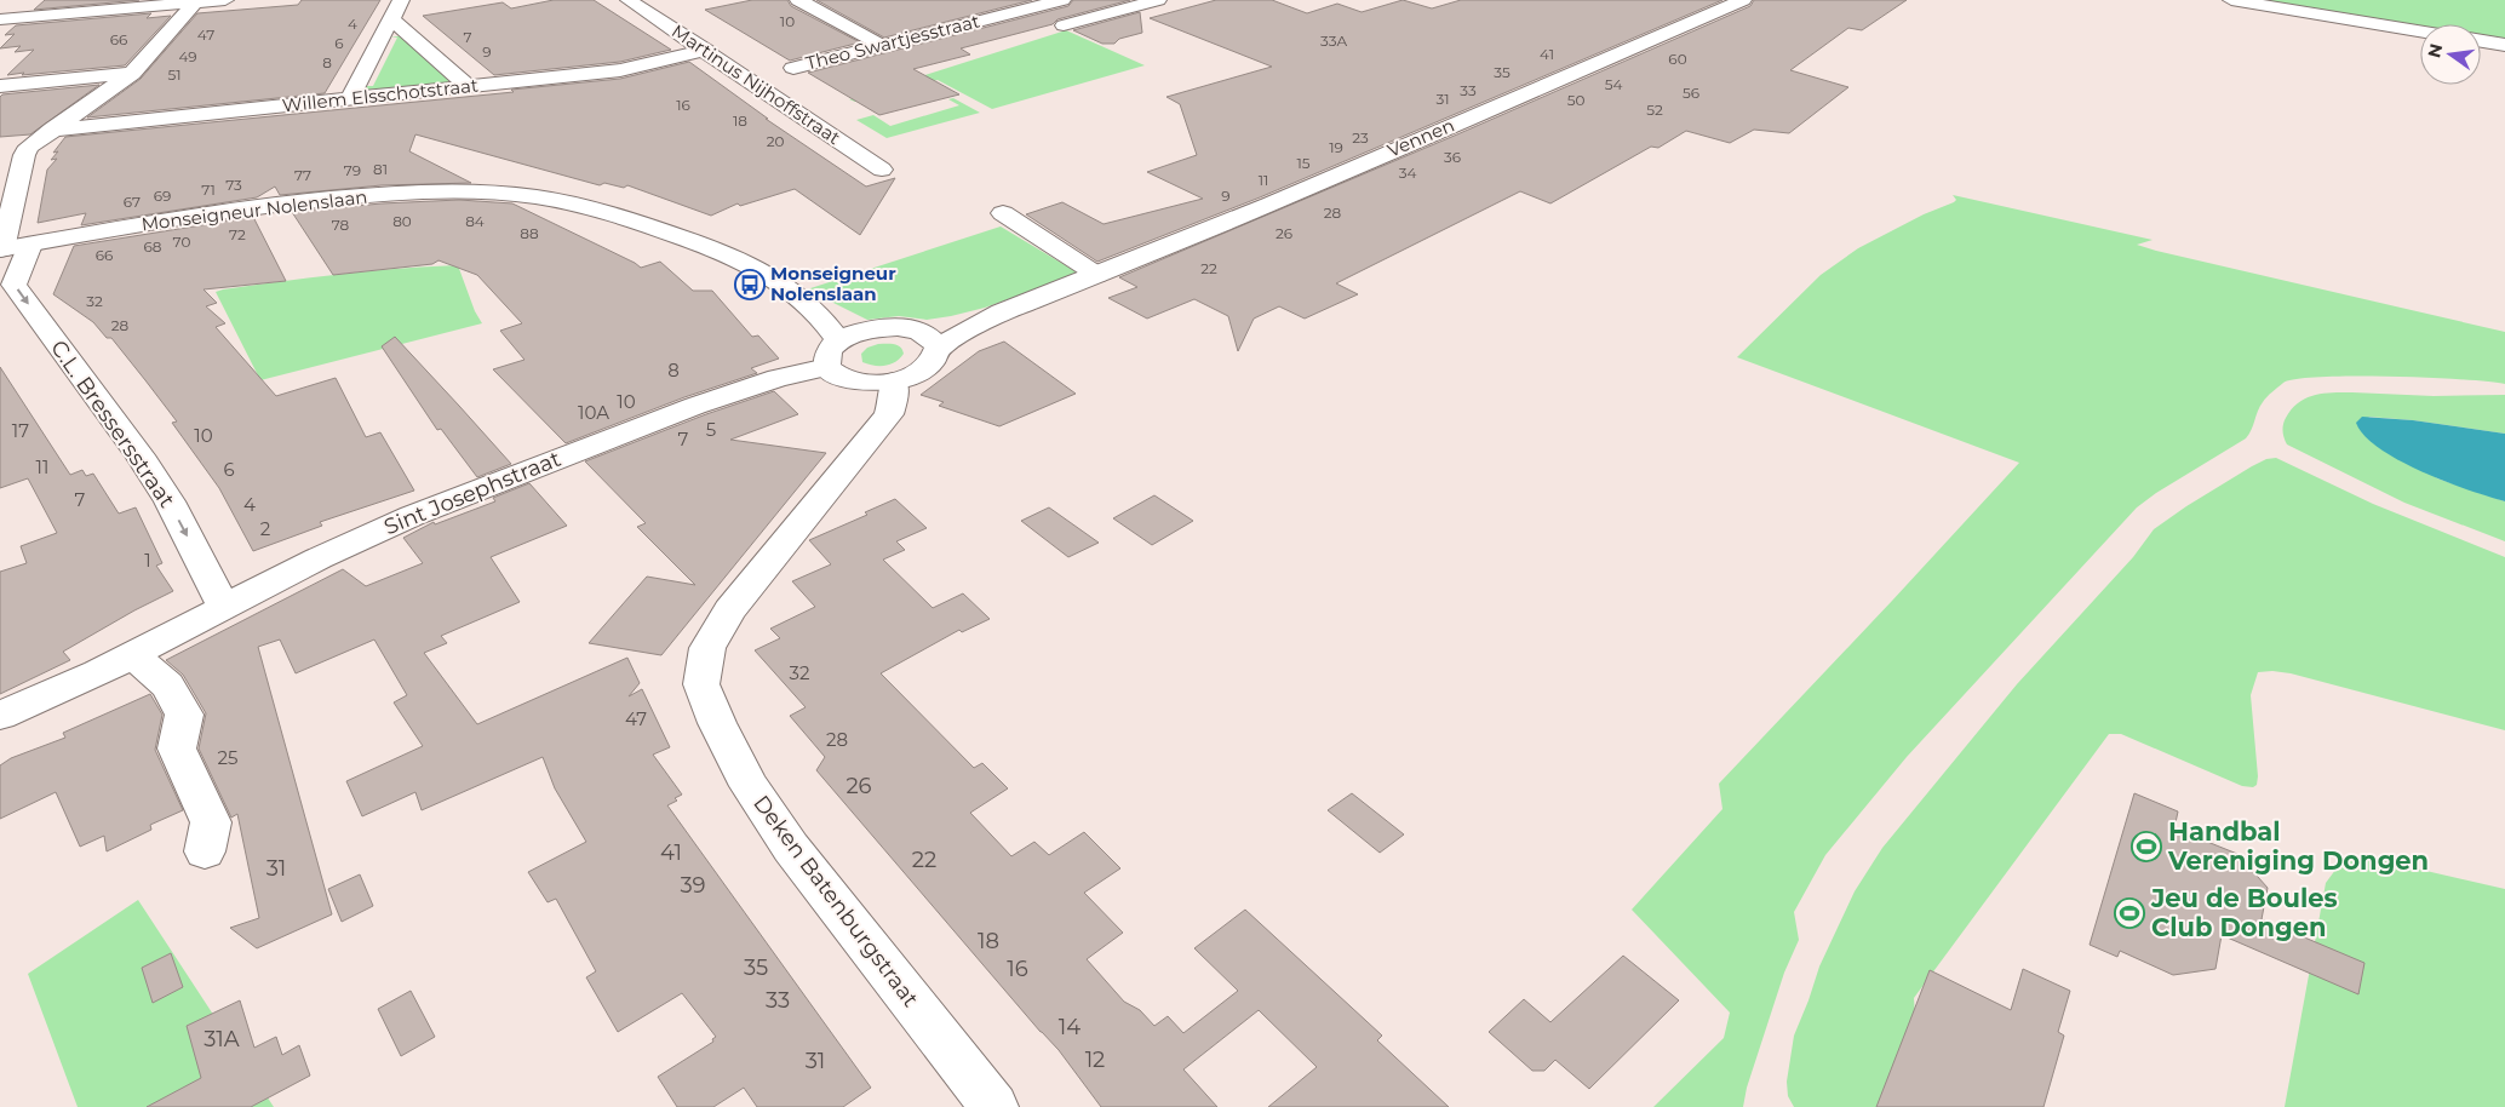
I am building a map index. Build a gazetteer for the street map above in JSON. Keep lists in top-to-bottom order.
{
  "streets": {
    "street": [
      "Theo Swartjesstraat",
      "Martinus Nijhoffstraat",
      "Willem Elsschotstraat",
      "Vennen",
      "Monseigneur Nolenslaan",
      "C.L. Bressersstraat",
      "Sint Josephstraat",
      "Deken Batenburgstraat"
    ]
  },
  "crossings": [
    ["Martinus Nijhoffstraat", "Willem Elsschotstraat"],
    ["Monseigneur Nolenslaan", "C.L. Bressersstraat"],
    ["Monseigneur Nolenslaan", "Sint Josephstraat"],
    ["C.L. Bressersstraat", "Sint Josephstraat"]
  ],
  "one_way": ["C.L. Bressersstraat"],
  "places": {
    "bus stop": ["Monseigneur Nolenslaan"],
    "sports": ["Handbal Vereniging Dongen", "Jeu de Boules Club Dongen"]
  },
  "house_numbers": [
    "10",
    "4",
    "47",
    "7",
    "66",
    "33A",
    "6",
    "9",
    "41",
    "49",
    "60",
    "8",
    "35",
    "51",
    "54",
    "33",
    "56",
    "31",
    "50",
    "16",
    "52",
    "18",
    "23",
    "20",
    "19",
    "36",
    "15",
    "81",
    "79",
    "34",
    "77",
    "11",
    "73",
    "71",
    "69",
    "9",
    "67",
    "28",
    "80",
    "84",
    "78",
    "88",
    "26",
    "72",
    "70",
    "68",
    "66",
    "22",
    "32",
    "28",
    "8",
    "10",
    "10A",
    "5",
    "17",
    "10",
    "7",
    "11",
    "6",
    "7",
    "4",
    "2",
    "1",
    "32",
    "47",
    "28",
    "25",
    "26",
    "41",
    "22",
    "31",
    "39",
    "18",
    "35",
    "16",
    "33",
    "14",
    "31A",
    "12",
    "31"
  ],
  "north": "left"
}
